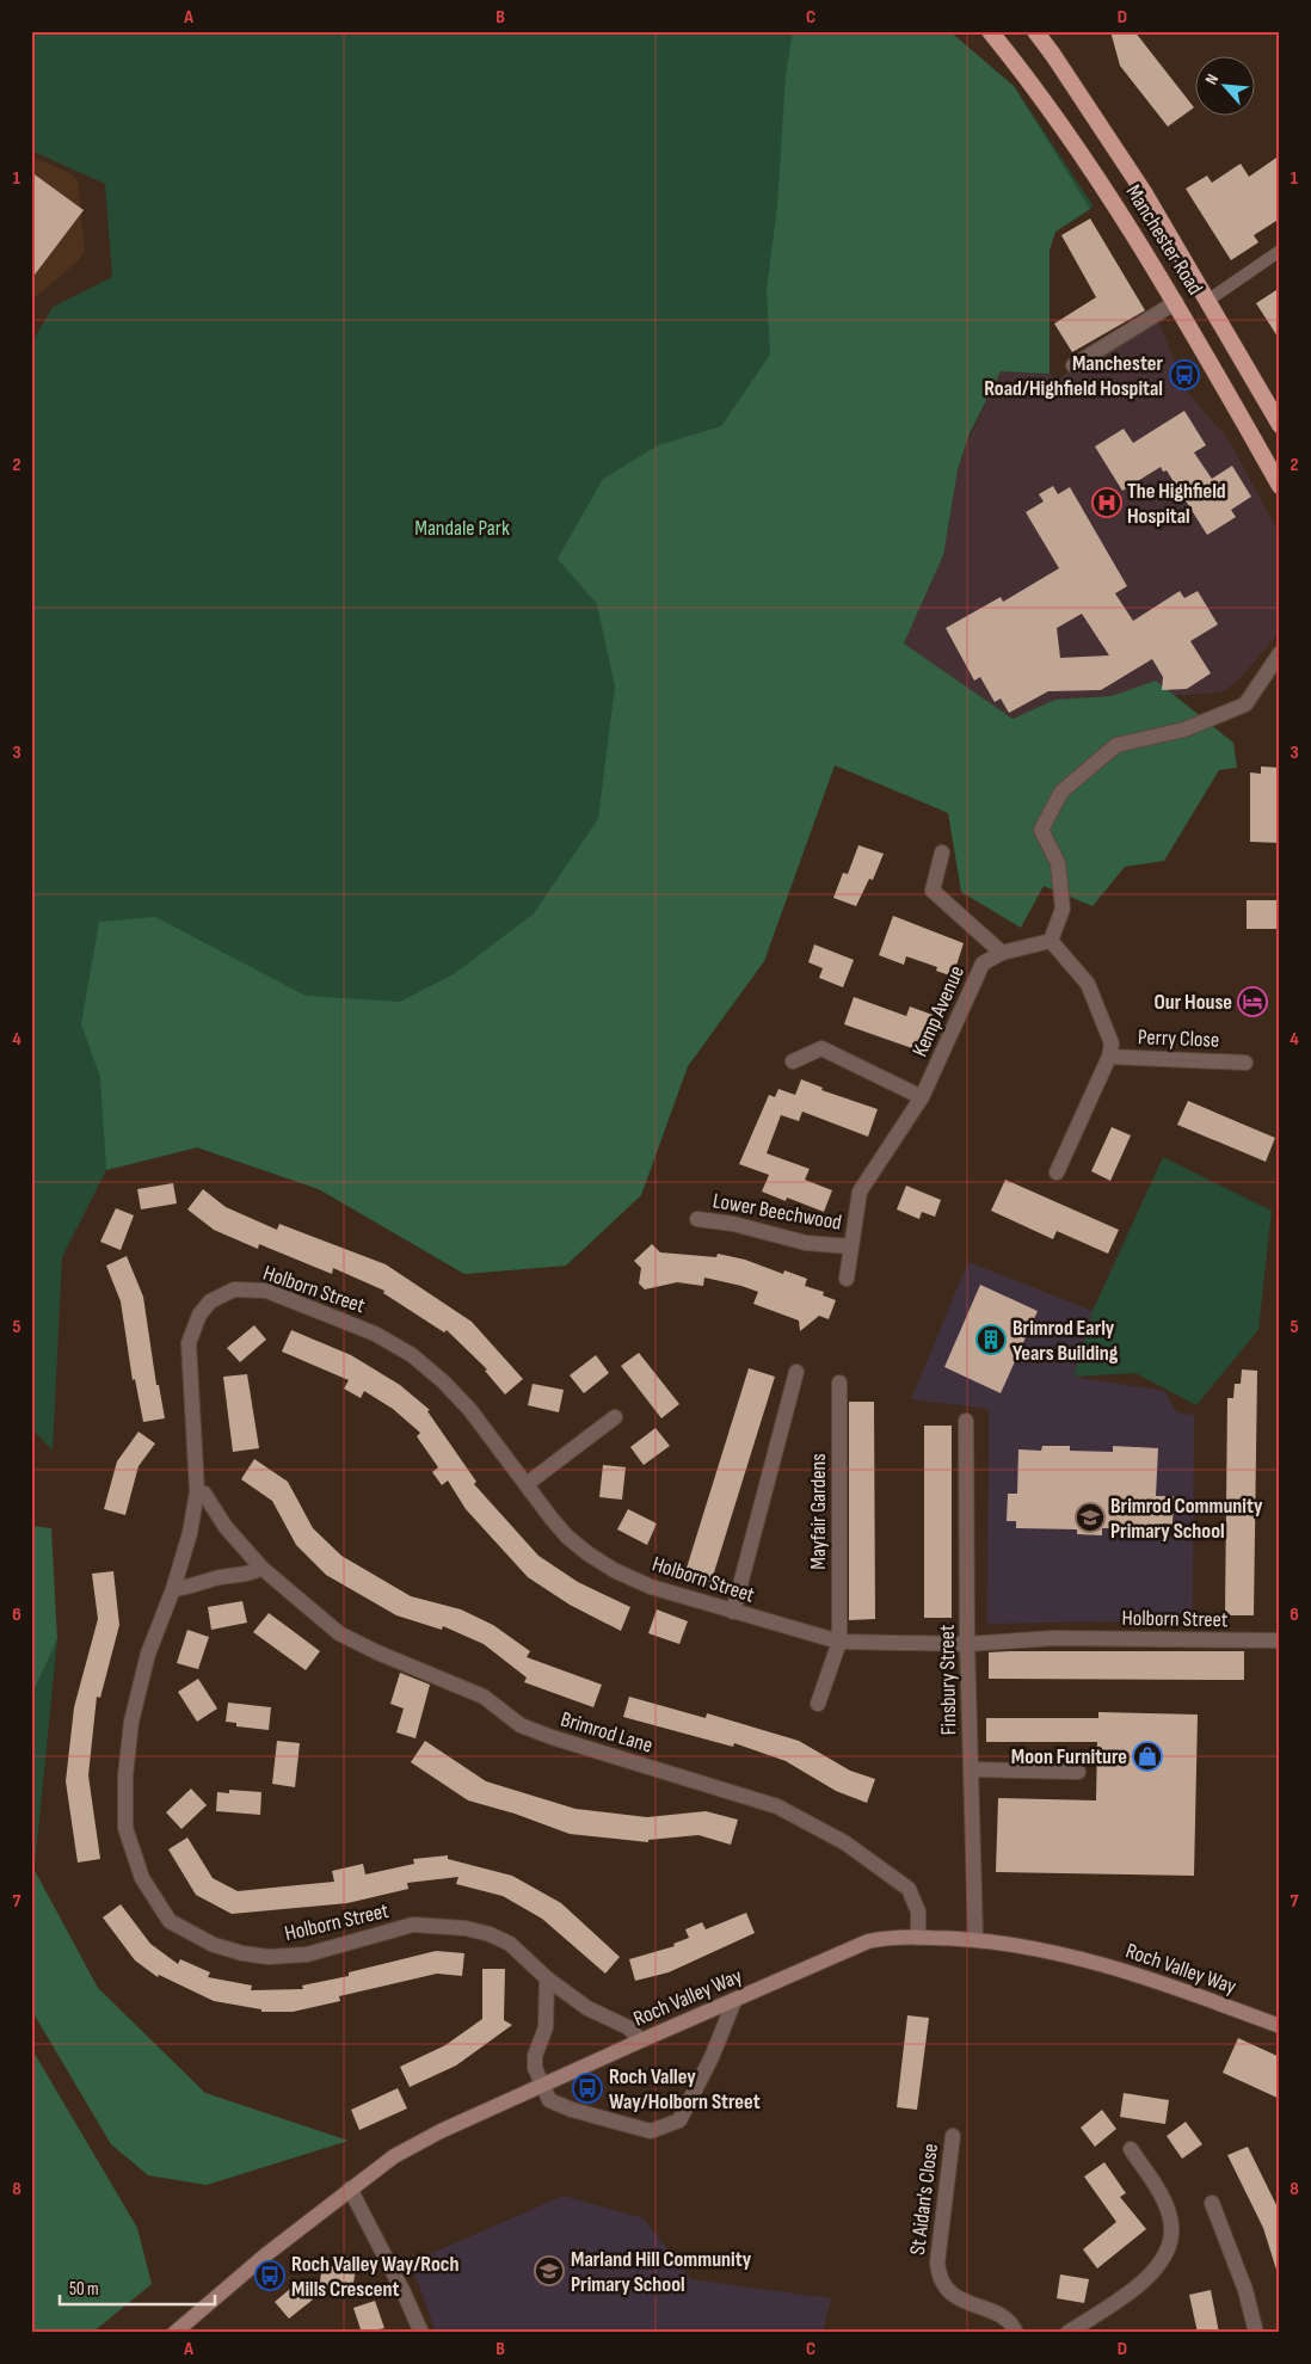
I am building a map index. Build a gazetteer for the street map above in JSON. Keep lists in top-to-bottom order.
{
  "streets": {
    "highway": ["Manchester Road"],
    "main road": ["Roch Valley Way"],
    "street": [
      "Kemp Avenue",
      "Perry Close",
      "Lower Beechwood",
      "Holborn Street",
      "Mayfair Gardens",
      "Finsbury Street",
      "Brimrod Lane",
      "St Aidan's Close"
    ]
  },
  "crossings": [
    ["Kemp Avenue", "Lower Beechwood"],
    ["Holborn Street", "Mayfair Gardens"],
    ["Holborn Street", "Finsbury Street"],
    ["Holborn Street", "Brimrod Lane"],
    ["Holborn Street", "Roch Valley Way"],
    ["Finsbury Street", "Roch Valley Way"],
    ["Brimrod Lane", "Roch Valley Way"]
  ],
  "parks": ["Mandale Park"],
  "places": {
    "bus stop": ["Manchester Road/Highfield Hospital", "Roch Valley Way/Holborn Street", "Roch Valley Way/Roch Mills Crescent"],
    "hospital": ["The Highfield Hospital"],
    "hotel": ["Our House"],
    "building": ["Brimrod Early Years Building"],
    "school or university": ["Brimrod Community Primary School", "Marland Hill Community Primary School"],
    "shop": ["Moon Furniture"]
  },
  "scale_bar": "50 m",
  "north": "top left",
  "grid": {
    "columns": [
      "A",
      "B",
      "C",
      "D"
    ],
    "rows": [
      "1",
      "2",
      "3",
      "4",
      "5",
      "6",
      "7",
      "8"
    ]
  }
}
